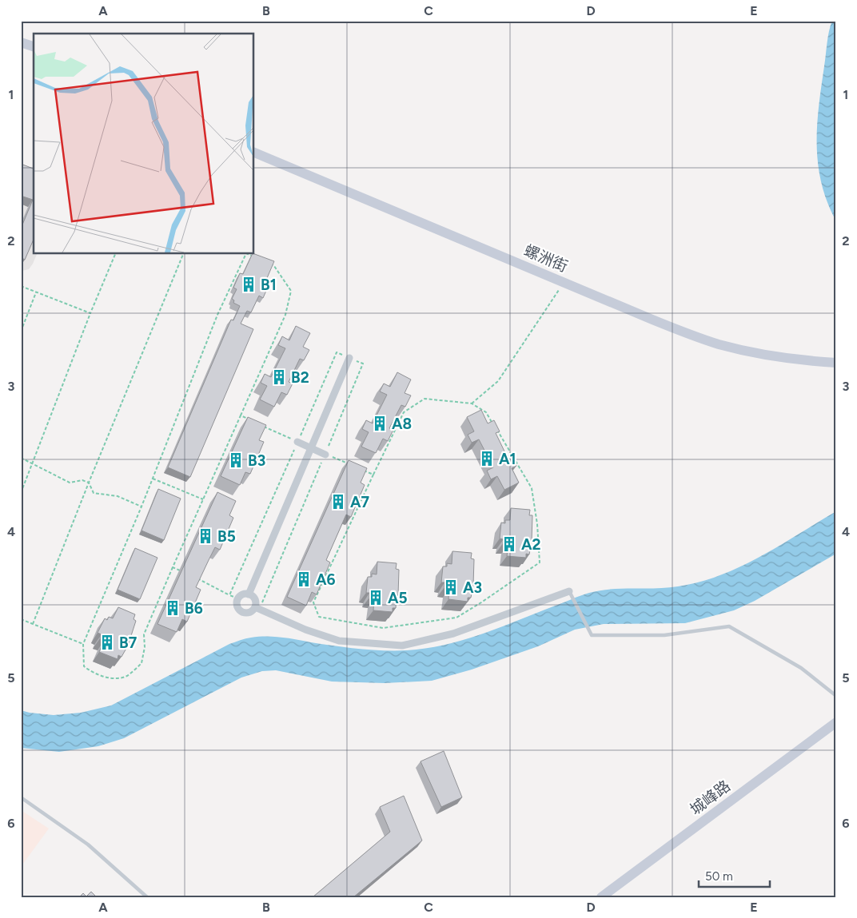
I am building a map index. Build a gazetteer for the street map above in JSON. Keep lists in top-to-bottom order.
{
  "streets": {
    "street": ["螺洲街", "城峰路"]
  },
  "places": {
    "building": [
      "B1",
      "B2",
      "A8",
      "A1",
      "B3",
      "A7",
      "B5",
      "A2",
      "A6",
      "A3",
      "A5",
      "B6",
      "B7"
    ]
  },
  "scale_bar": "50 m",
  "grid": {
    "columns": [
      "A",
      "B",
      "C",
      "D",
      "E"
    ],
    "rows": [
      "1",
      "2",
      "3",
      "4",
      "5",
      "6"
    ]
  }
}
